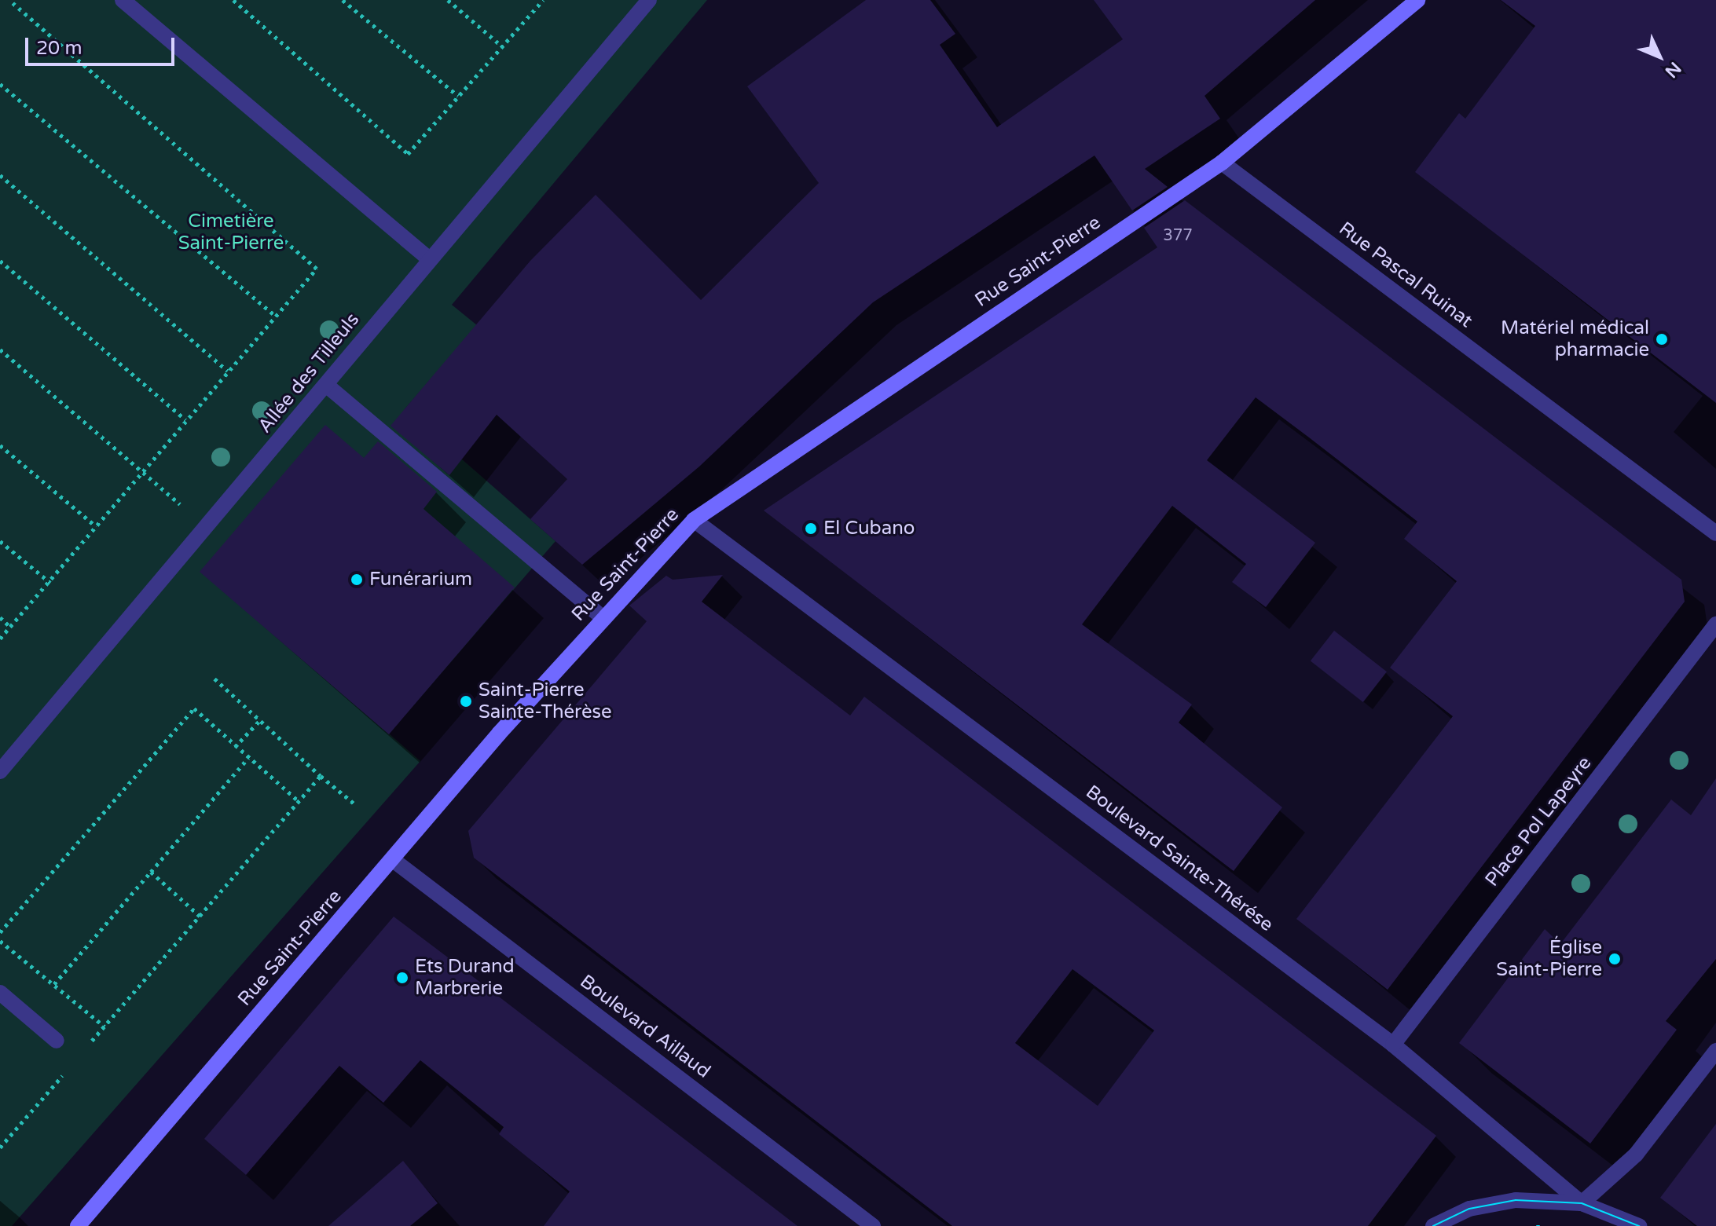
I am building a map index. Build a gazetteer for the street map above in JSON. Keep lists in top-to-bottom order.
{
  "streets": {
    "main road": ["Rue Saint-Pierre"],
    "street": [
      "Rue Pascal Ruinat",
      "Allée des Tilleuls",
      "Place Pol Lapeyre",
      "Boulevard Sainte-Thérése",
      "Boulevard Aillaud"
    ]
  },
  "crossings": [
    ["Rue Saint-Pierre", "Rue Pascal Ruinat"],
    ["Rue Saint-Pierre", "Boulevard Sainte-Thérése"],
    ["Rue Saint-Pierre", "Boulevard Aillaud"],
    ["Place Pol Lapeyre", "Boulevard Sainte-Thérése"]
  ],
  "parks": ["Cimetière Saint-Pierre"],
  "places": [
    "Matériel médical pharmacie",
    "El Cubano",
    "Funérarium",
    "Saint-Pierre Sainte-Thérèse",
    "Église Saint-Pierre",
    "Ets Durand Marbrerie"
  ],
  "house_numbers": ["377"],
  "scale_bar": "20 m",
  "north": "bottom right"
}
